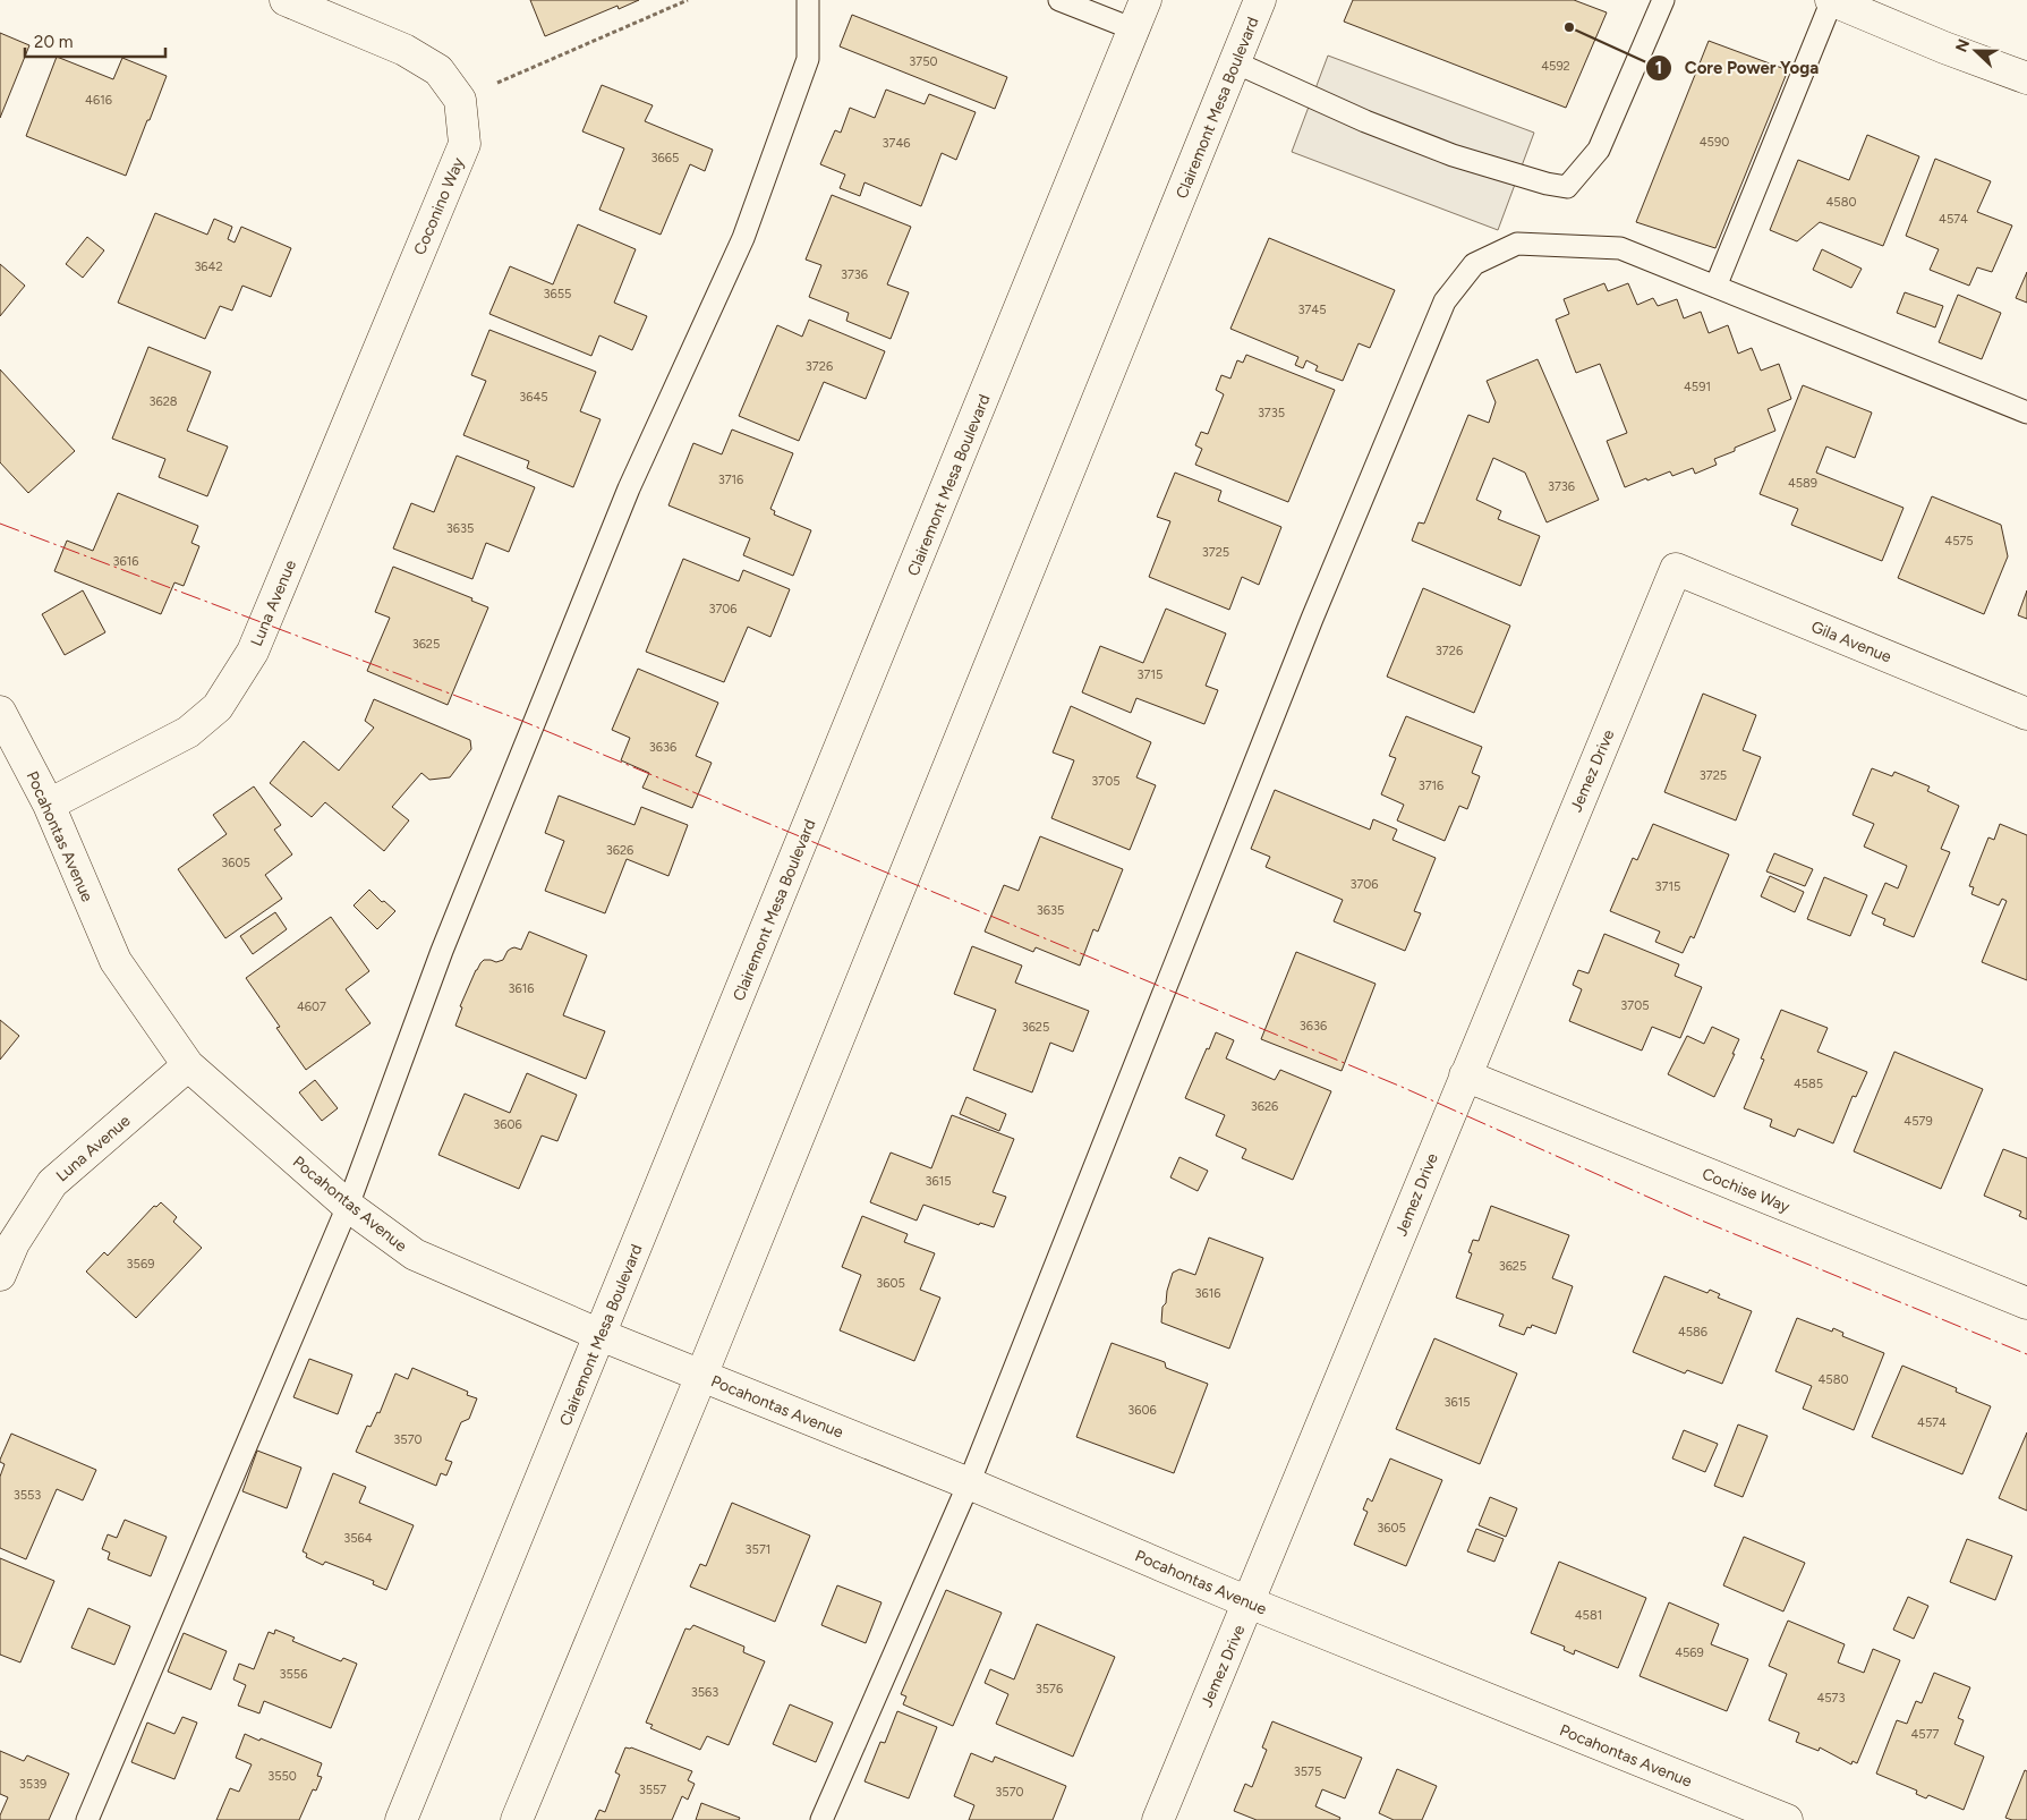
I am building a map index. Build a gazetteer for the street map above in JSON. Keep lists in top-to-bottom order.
{
  "streets": {
    "street": [
      "Clairemont Mesa Boulevard",
      "Coconino Way",
      "Luna Avenue",
      "Gila Avenue",
      "Jemez Drive",
      "Pocahontas Avenue",
      "Cochise Way"
    ]
  },
  "crossings": [
    ["Clairemont Mesa Boulevard", "Pocahontas Avenue"],
    ["Coconino Way", "Luna Avenue"],
    ["Luna Avenue", "Pocahontas Avenue"],
    ["Gila Avenue", "Jemez Drive"],
    ["Jemez Drive", "Pocahontas Avenue"],
    ["Jemez Drive", "Cochise Way"]
  ],
  "places": ["Core Power Yoga"],
  "house_numbers": [
    "3750",
    "4592",
    "4616",
    "4590",
    "3746",
    "3665",
    "4580",
    "4574",
    "3642",
    "3736",
    "3655",
    "3745",
    "3726",
    "4591",
    "3645",
    "3628",
    "3735",
    "3716",
    "4589",
    "3736",
    "3635",
    "4575",
    "3725",
    "3616",
    "3706",
    "3625",
    "3726",
    "3715",
    "3636",
    "3725",
    "3705",
    "3716",
    "3626",
    "3605",
    "3706",
    "3715",
    "3635",
    "3616",
    "3705",
    "4607",
    "3636",
    "3625",
    "4585",
    "3626",
    "4579",
    "3606",
    "3615",
    "3569",
    "3625",
    "3605",
    "3616",
    "4586",
    "4580",
    "3615",
    "3606",
    "4574",
    "3570",
    "3553",
    "3605",
    "3564",
    "3571",
    "4581",
    "4569",
    "3556",
    "3576",
    "3563",
    "4573",
    "4577",
    "3575",
    "3550",
    "3539",
    "3557",
    "3570"
  ],
  "scale_bar": "20 m",
  "north": "left"
}
